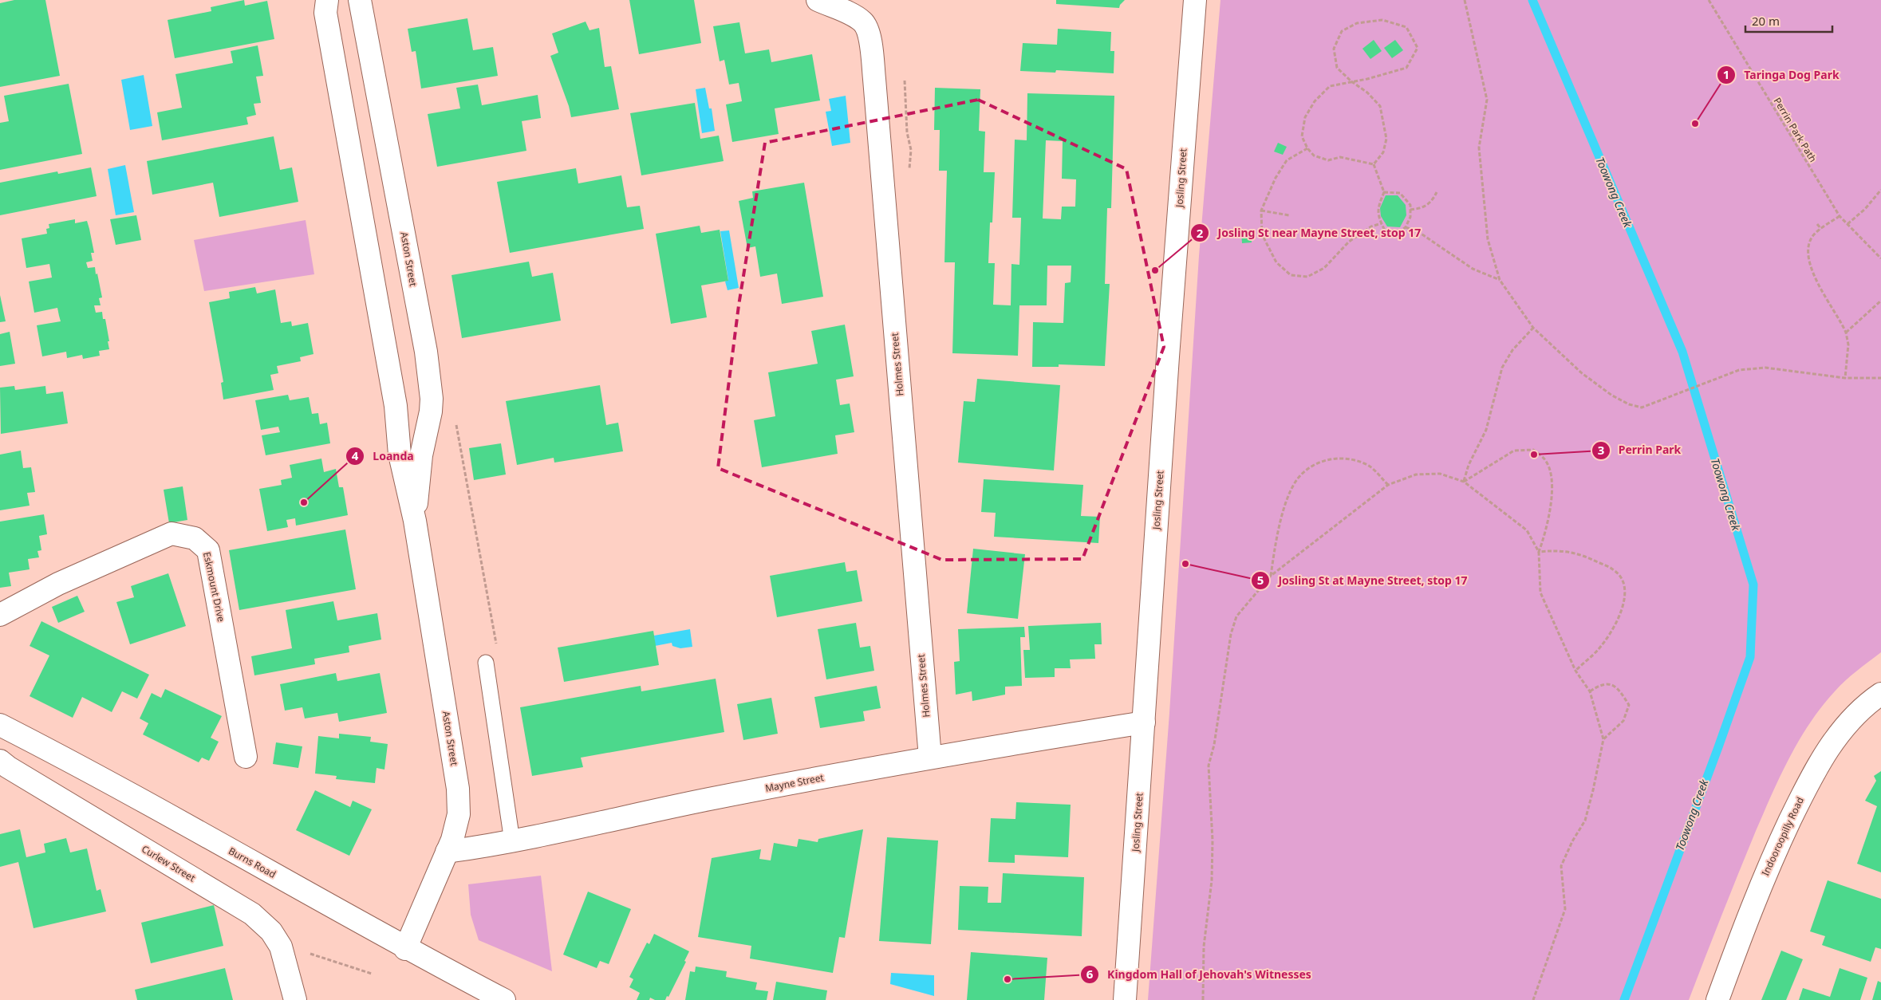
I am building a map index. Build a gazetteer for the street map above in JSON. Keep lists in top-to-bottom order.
{
  "streets": {
    "street": [
      "Josling Street",
      "Aston Street",
      "Holmes Street",
      "Eskmount Drive",
      "Mayne Street",
      "Indooroopilly Road",
      "Burns Road",
      "Curlew Street"
    ],
    "path": ["Perrin Park Path"]
  },
  "crossings": [
    ["Josling Street", "Mayne Street"],
    ["Aston Street", "Mayne Street"],
    ["Aston Street", "Burns Road"],
    ["Holmes Street", "Mayne Street"]
  ],
  "water": ["Toowong Creek"],
  "places": [
    "Taringa Dog Park",
    "Josling St near Mayne Street, stop 17",
    "Perrin Park",
    "Loanda",
    "Josling St at Mayne Street, stop 17",
    "Kingdom Hall of Jehovah's Witnesses"
  ],
  "scale_bar": "20 m"
}
